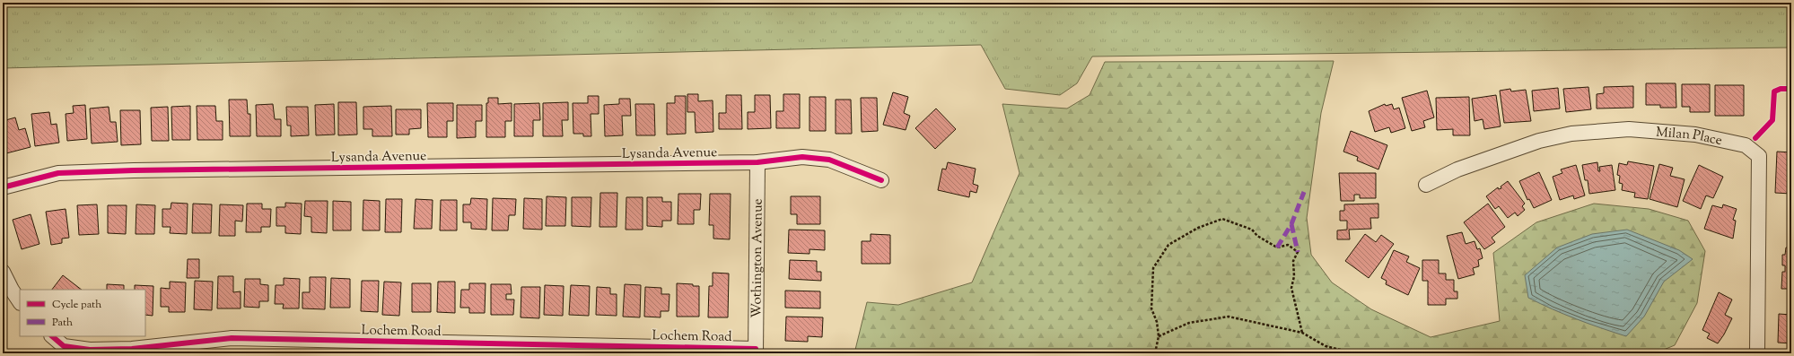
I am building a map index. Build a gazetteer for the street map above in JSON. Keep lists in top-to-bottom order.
{
  "streets": {
    "street": [
      "Milan Place",
      "Lysanda Avenue",
      "Wothington Avenue",
      "Lochem Road"
    ]
  },
  "crossings": [
    ["Lysanda Avenue", "Wothington Avenue"],
    ["Wothington Avenue", "Lochem Road"]
  ],
  "legend": ["Cycle path", "Path"]
}
